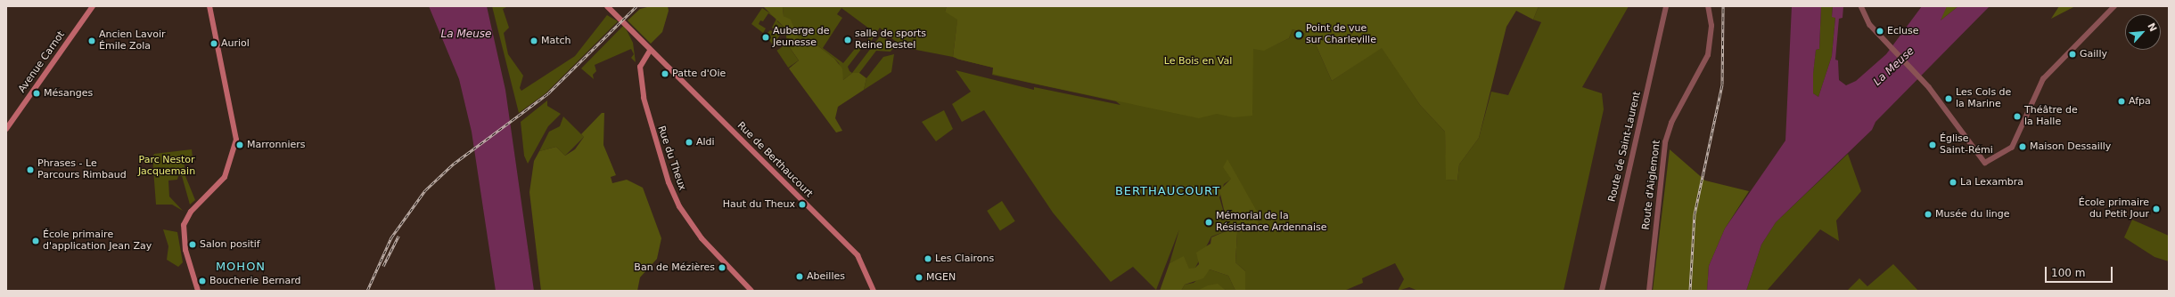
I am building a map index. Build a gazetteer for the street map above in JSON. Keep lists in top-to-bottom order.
{
  "streets": {
    "main road": ["Avenue Carnot", "Rue du Theux", "Rue de Berthaucourt"],
    "street": ["Route de Saint-Laurent", "Route d'Aiglemont"]
  },
  "crossings": [
    ["Rue du Theux", "Rue de Berthaucourt"]
  ],
  "districts": ["BERTHAUCOURT", "MOHON"],
  "water": ["La Meuse"],
  "parks": ["Le Bois en Val", "Parc Nestor Jacquemain"],
  "places": [
    "Ecluse",
    "Point de vue sur Charleville",
    "Auberge de Jeunesse",
    "salle de sports Reine Bestel",
    "Ancien Lavoir Émile Zola",
    "Match",
    "Auriol",
    "Gailly",
    "Patte d'Oie",
    "Mésanges",
    "Les Cols de la Marine",
    "Afpa",
    "Théâtre de la Halle",
    "Aldi",
    "Marronniers",
    "Église Saint-Rémi",
    "Maison Dessailly",
    "Phrases - Le Parcours Rimbaud",
    "La Lexambra",
    "Haut du Theux",
    "École primaire du Petit Jour",
    "Musée du linge",
    "Mémorial de la Résistance Ardennaise",
    "École primaire d'application Jean Zay",
    "Salon positif",
    "Les Clairons",
    "Ban de Mézières",
    "Abeilles",
    "MGEN",
    "Boucherie Bernard"
  ],
  "scale_bar": "100 m",
  "north": "top right"
}
